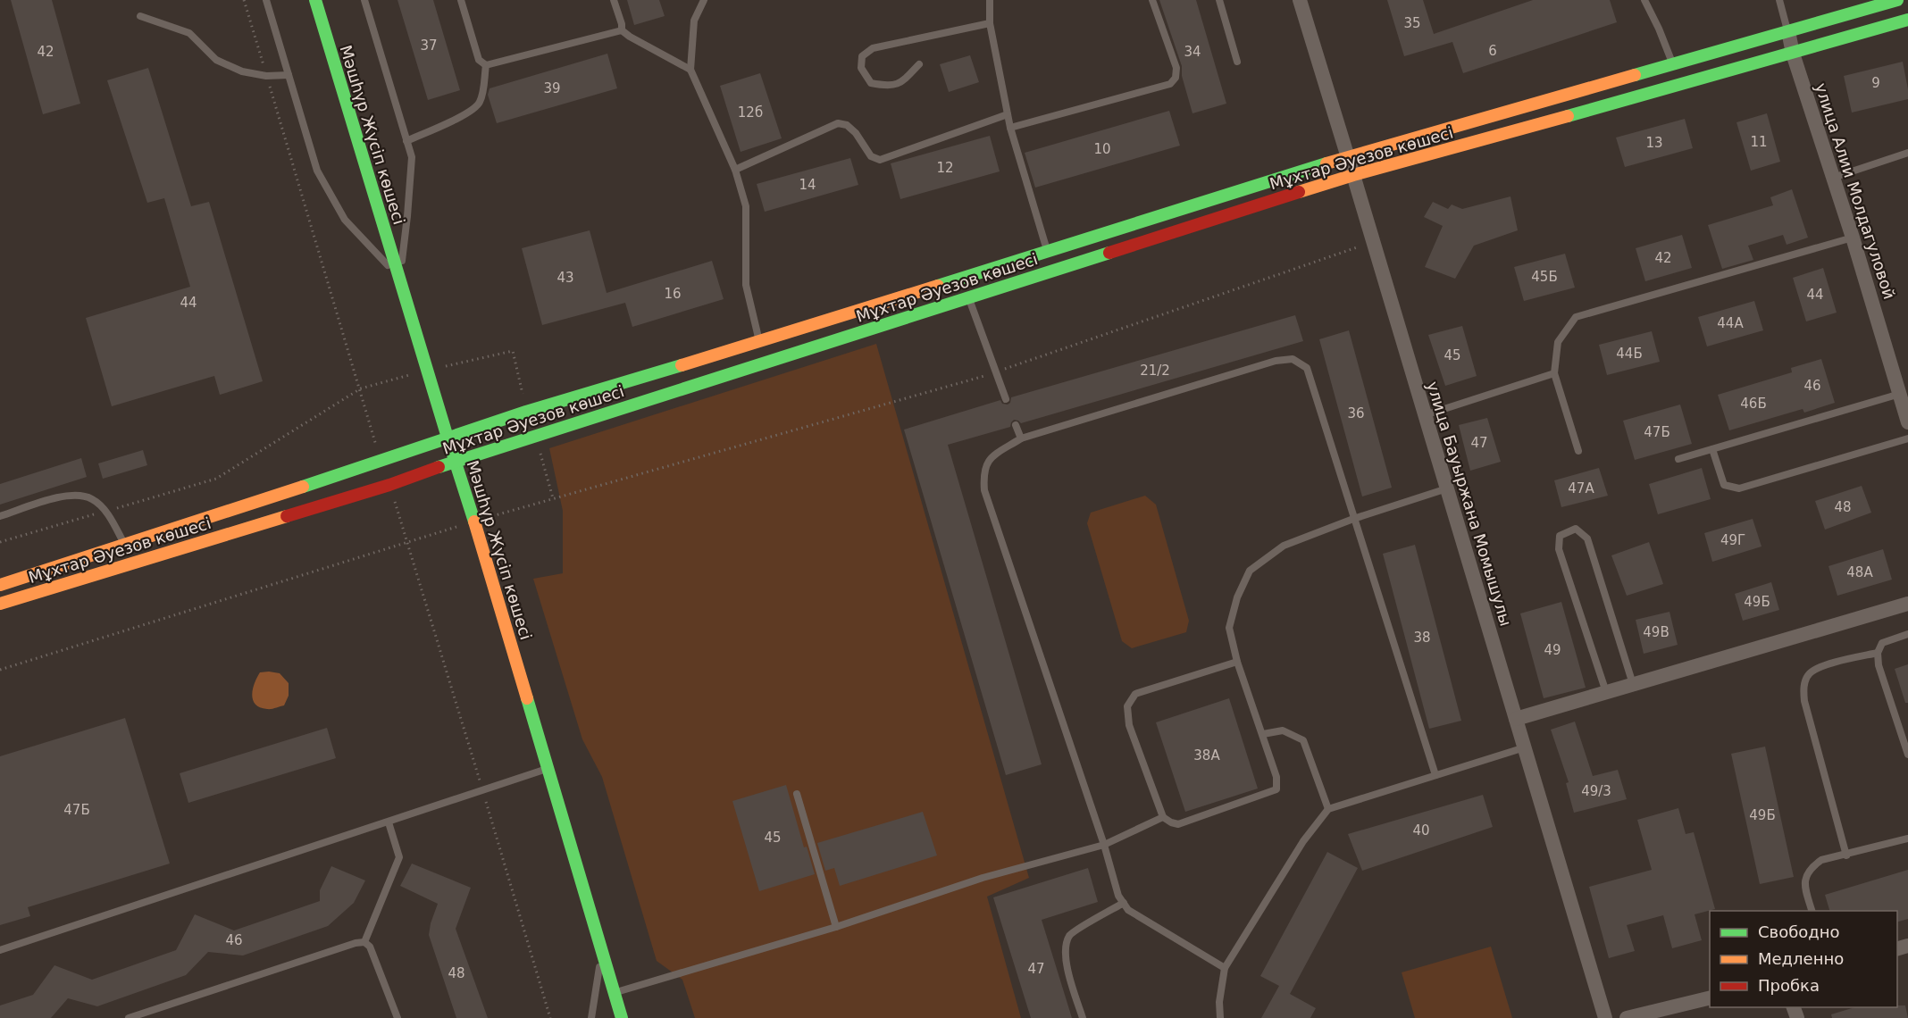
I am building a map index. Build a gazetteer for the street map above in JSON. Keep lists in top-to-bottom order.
{
  "streets": {
    "street": [
      "Мәшһүр Жүсіп көшесі",
      "Мұхтар Әуезов көшесі",
      "улица Алии Молдагуловой",
      "улица Бауыржана Момышулы"
    ]
  },
  "crossings": [
    ["Мәшһүр Жүсіп көшесі", "Мұхтар Әуезов көшесі"],
    ["Мұхтар Әуезов көшесі", "улица Алии Молдагуловой"],
    ["Мұхтар Әуезов көшесі", "улица Бауыржана Момышулы"]
  ],
  "house_numbers": [
    "35",
    "37",
    "6",
    "42",
    "34",
    "9",
    "39",
    "12б",
    "11",
    "13",
    "10",
    "12",
    "14",
    "42",
    "45Б",
    "43",
    "16",
    "44",
    "44",
    "44А",
    "44Б",
    "45",
    "21/2",
    "46",
    "46Б",
    "36",
    "47Б",
    "47",
    "47А",
    "48",
    "49Г",
    "48А",
    "49Б",
    "49В",
    "38",
    "49",
    "38А",
    "49/3",
    "47Б",
    "49Б",
    "40",
    "45",
    "46",
    "47",
    "48"
  ],
  "legend": ["Свободно", "Медленно", "Пробка"]
}
